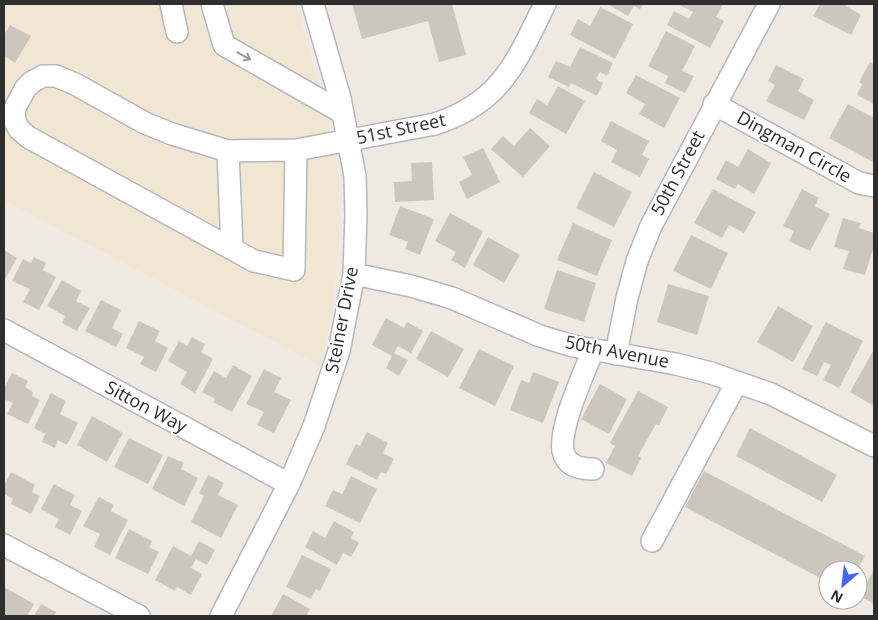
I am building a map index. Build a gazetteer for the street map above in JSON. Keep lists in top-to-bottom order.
{
  "streets": {
    "street": [
      "51st Street",
      "Dingman Circle",
      "50th Street",
      "Steiner Drive",
      "50th Avenue",
      "Sitton Way"
    ]
  },
  "crossings": [
    ["51st Street", "Steiner Drive"],
    ["Dingman Circle", "50th Street"],
    ["50th Street", "50th Avenue"],
    ["Steiner Drive", "50th Avenue"],
    ["Steiner Drive", "Sitton Way"]
  ],
  "north": "bottom left"
}
